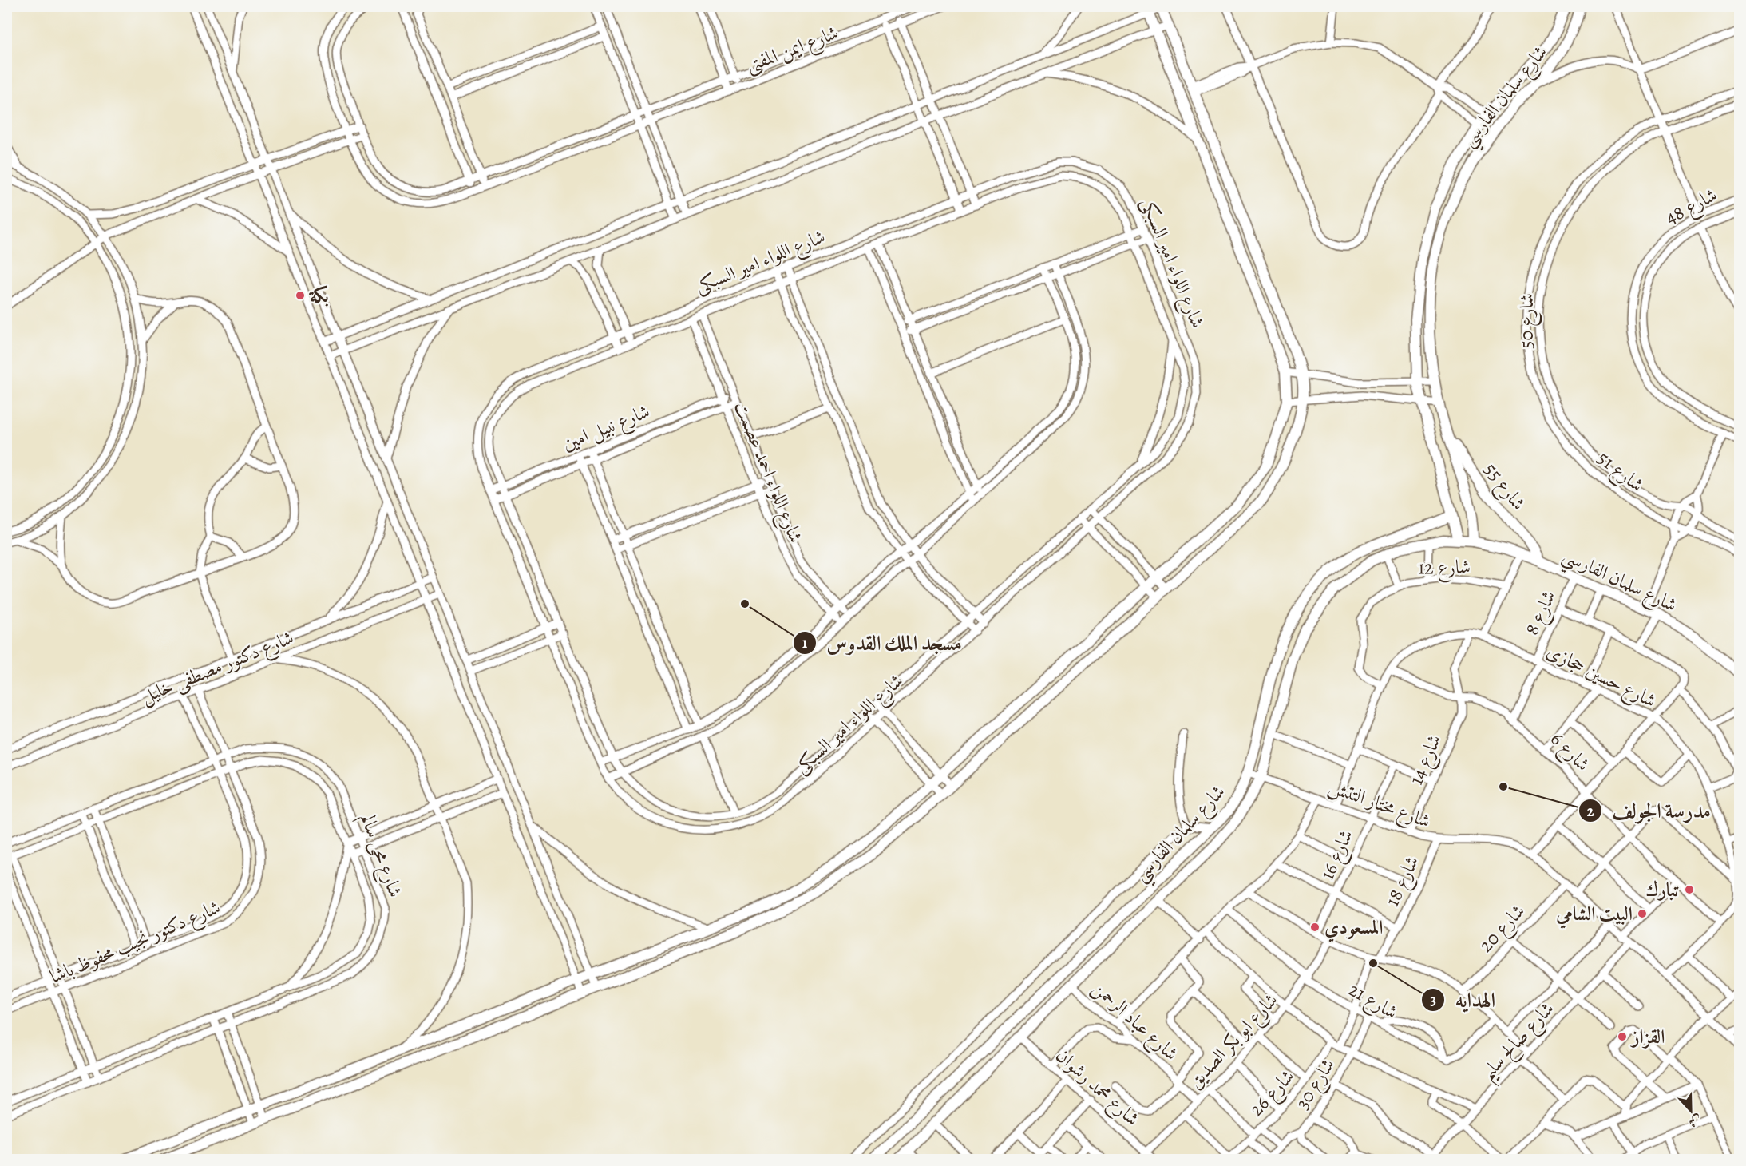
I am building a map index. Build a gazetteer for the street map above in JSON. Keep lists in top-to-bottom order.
{
  "streets": {
    "street": [
      "شارع ايمن المفتى",
      "شارع سلمان الفارسي",
      "شارع 48",
      "شارع اللواء امير السبكى",
      "شارع 50",
      "شارع نبيل امين",
      "شارع 51",
      "شارع اللواء احمد عصمت",
      "شارع 55",
      "شارع 12",
      "شارع 8",
      "شارع دكتور مصطفى خليل",
      "شارع حسين حجازى",
      "شارع 6",
      "شارع 14",
      "شارع مختار التتش",
      "شارع 16",
      "شارع محى سالم",
      "شارع 18",
      "شارع 20",
      "شارع دكتور نجيب محفوظ باشا",
      "شارع 21",
      "شارع عباد الرحمن",
      "شارع ابو بكر الصديق",
      "شارع صالح سليم",
      "شارع 30",
      "شارع محمد رشوان",
      "شارع 26"
    ]
  },
  "crossings": [
    ["شارع سلمان الفارسي", "شارع 55"],
    ["شارع سلمان الفارسي", "شارع 8"],
    ["شارع سلمان الفارسي", "شارع مختار التتش"],
    ["شارع سلمان الفارسي", "شارع عباد الرحمن"],
    ["شارع سلمان الفارسي", "شارع محمد رشوان"],
    ["شارع اللواء امير السبكى", "شارع نبيل امين"],
    ["شارع اللواء امير السبكى", "شارع اللواء احمد عصمت"],
    ["شارع 50", "شارع 51"],
    ["شارع نبيل امين", "شارع اللواء احمد عصمت"],
    ["شارع 12", "شارع حسين حجازى"],
    ["شارع 8", "شارع حسين حجازى"],
    ["شارع 8", "شارع 6"],
    ["شارع دكتور مصطفى خليل", "شارع دكتور نجيب محفوظ باشا"],
    ["شارع حسين حجازى", "شارع 6"],
    ["شارع حسين حجازى", "شارع 14"],
    ["شارع حسين حجازى", "شارع مختار التتش"],
    ["شارع 6", "شارع 14"],
    ["شارع 6", "شارع صالح سليم"],
    ["شارع 14", "شارع مختار التتش"],
    ["شارع مختار التتش", "شارع 16"],
    ["شارع مختار التتش", "شارع 18"],
    ["شارع مختار التتش", "شارع 20"],
    ["شارع مختار التتش", "شارع صالح سليم"],
    ["شارع محى سالم", "شارع دكتور نجيب محفوظ باشا"],
    ["شارع 21", "شارع ابو بكر الصديق"],
    ["شارع 21", "شارع 30"],
    ["شارع عباد الرحمن", "شارع ابو بكر الصديق"],
    ["شارع ابو بكر الصديق", "شارع محمد رشوان"]
  ],
  "places": [
    "بكة",
    "مسجد الملك القدوس",
    "مدرسة الجولف",
    "تبارك",
    "البيت الشامي",
    "المسعودي",
    "الهدايه",
    "القزاز"
  ],
  "north": "bottom"
}
